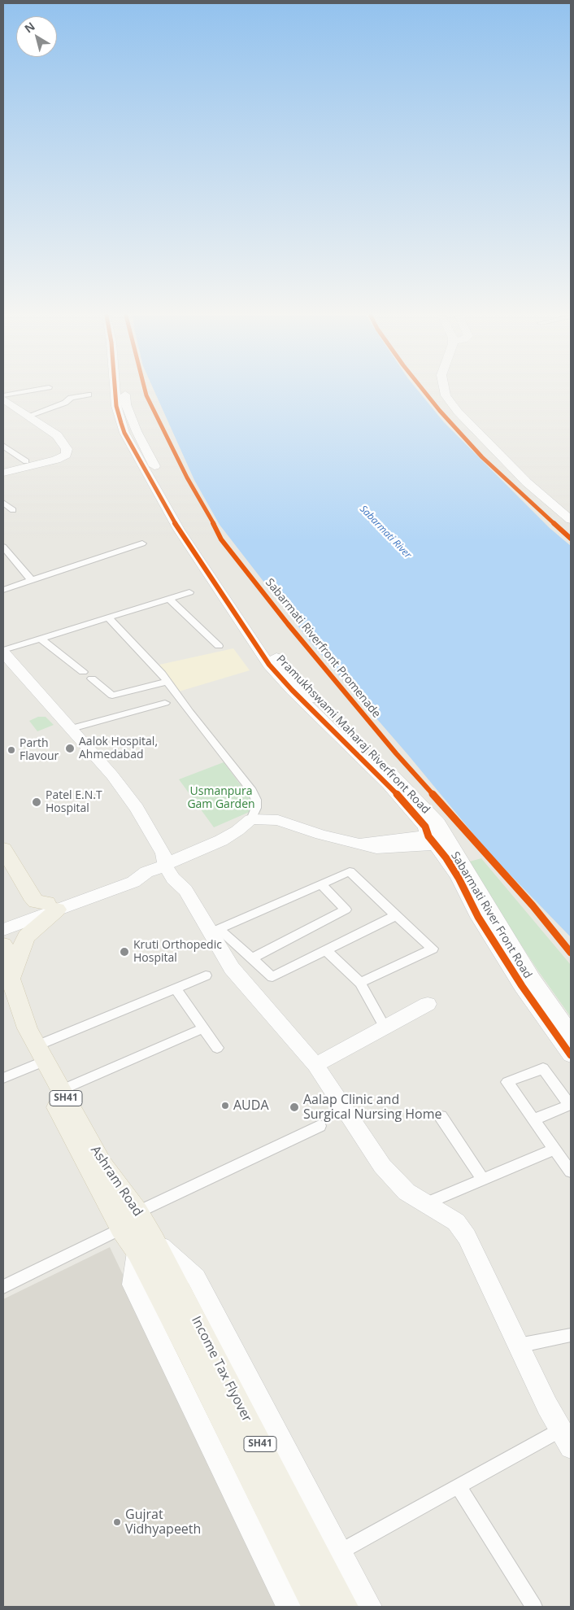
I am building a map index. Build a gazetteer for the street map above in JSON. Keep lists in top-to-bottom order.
{
  "streets": {
    "main road": ["SH41", "Ashram Road", "Income Tax Flyover"],
    "street": ["Pramukhswami Maharaj Riverfront Road", "Sabarmati River Front Road"],
    "cycle path": ["Sabarmati Riverfront Promenade"]
  },
  "crossings": [
    ["Pramukhswami Maharaj Riverfront Road", "Sabarmati River Front Road"],
    ["Ashram Road", "Income Tax Flyover"]
  ],
  "water": ["Sabarmati River"],
  "parks": ["Usmanpura Gam Garden"],
  "places": [
    "Aalok Hospital, Ahmedabad",
    "Parth Flavour",
    "Patel E.N.T Hospital",
    "Kruti Orthopedic Hospital",
    "AUDA",
    "Aalap Clinic and Surgical Nursing Home",
    "Gujrat Vidhyapeeth"
  ],
  "north": "top left"
}
